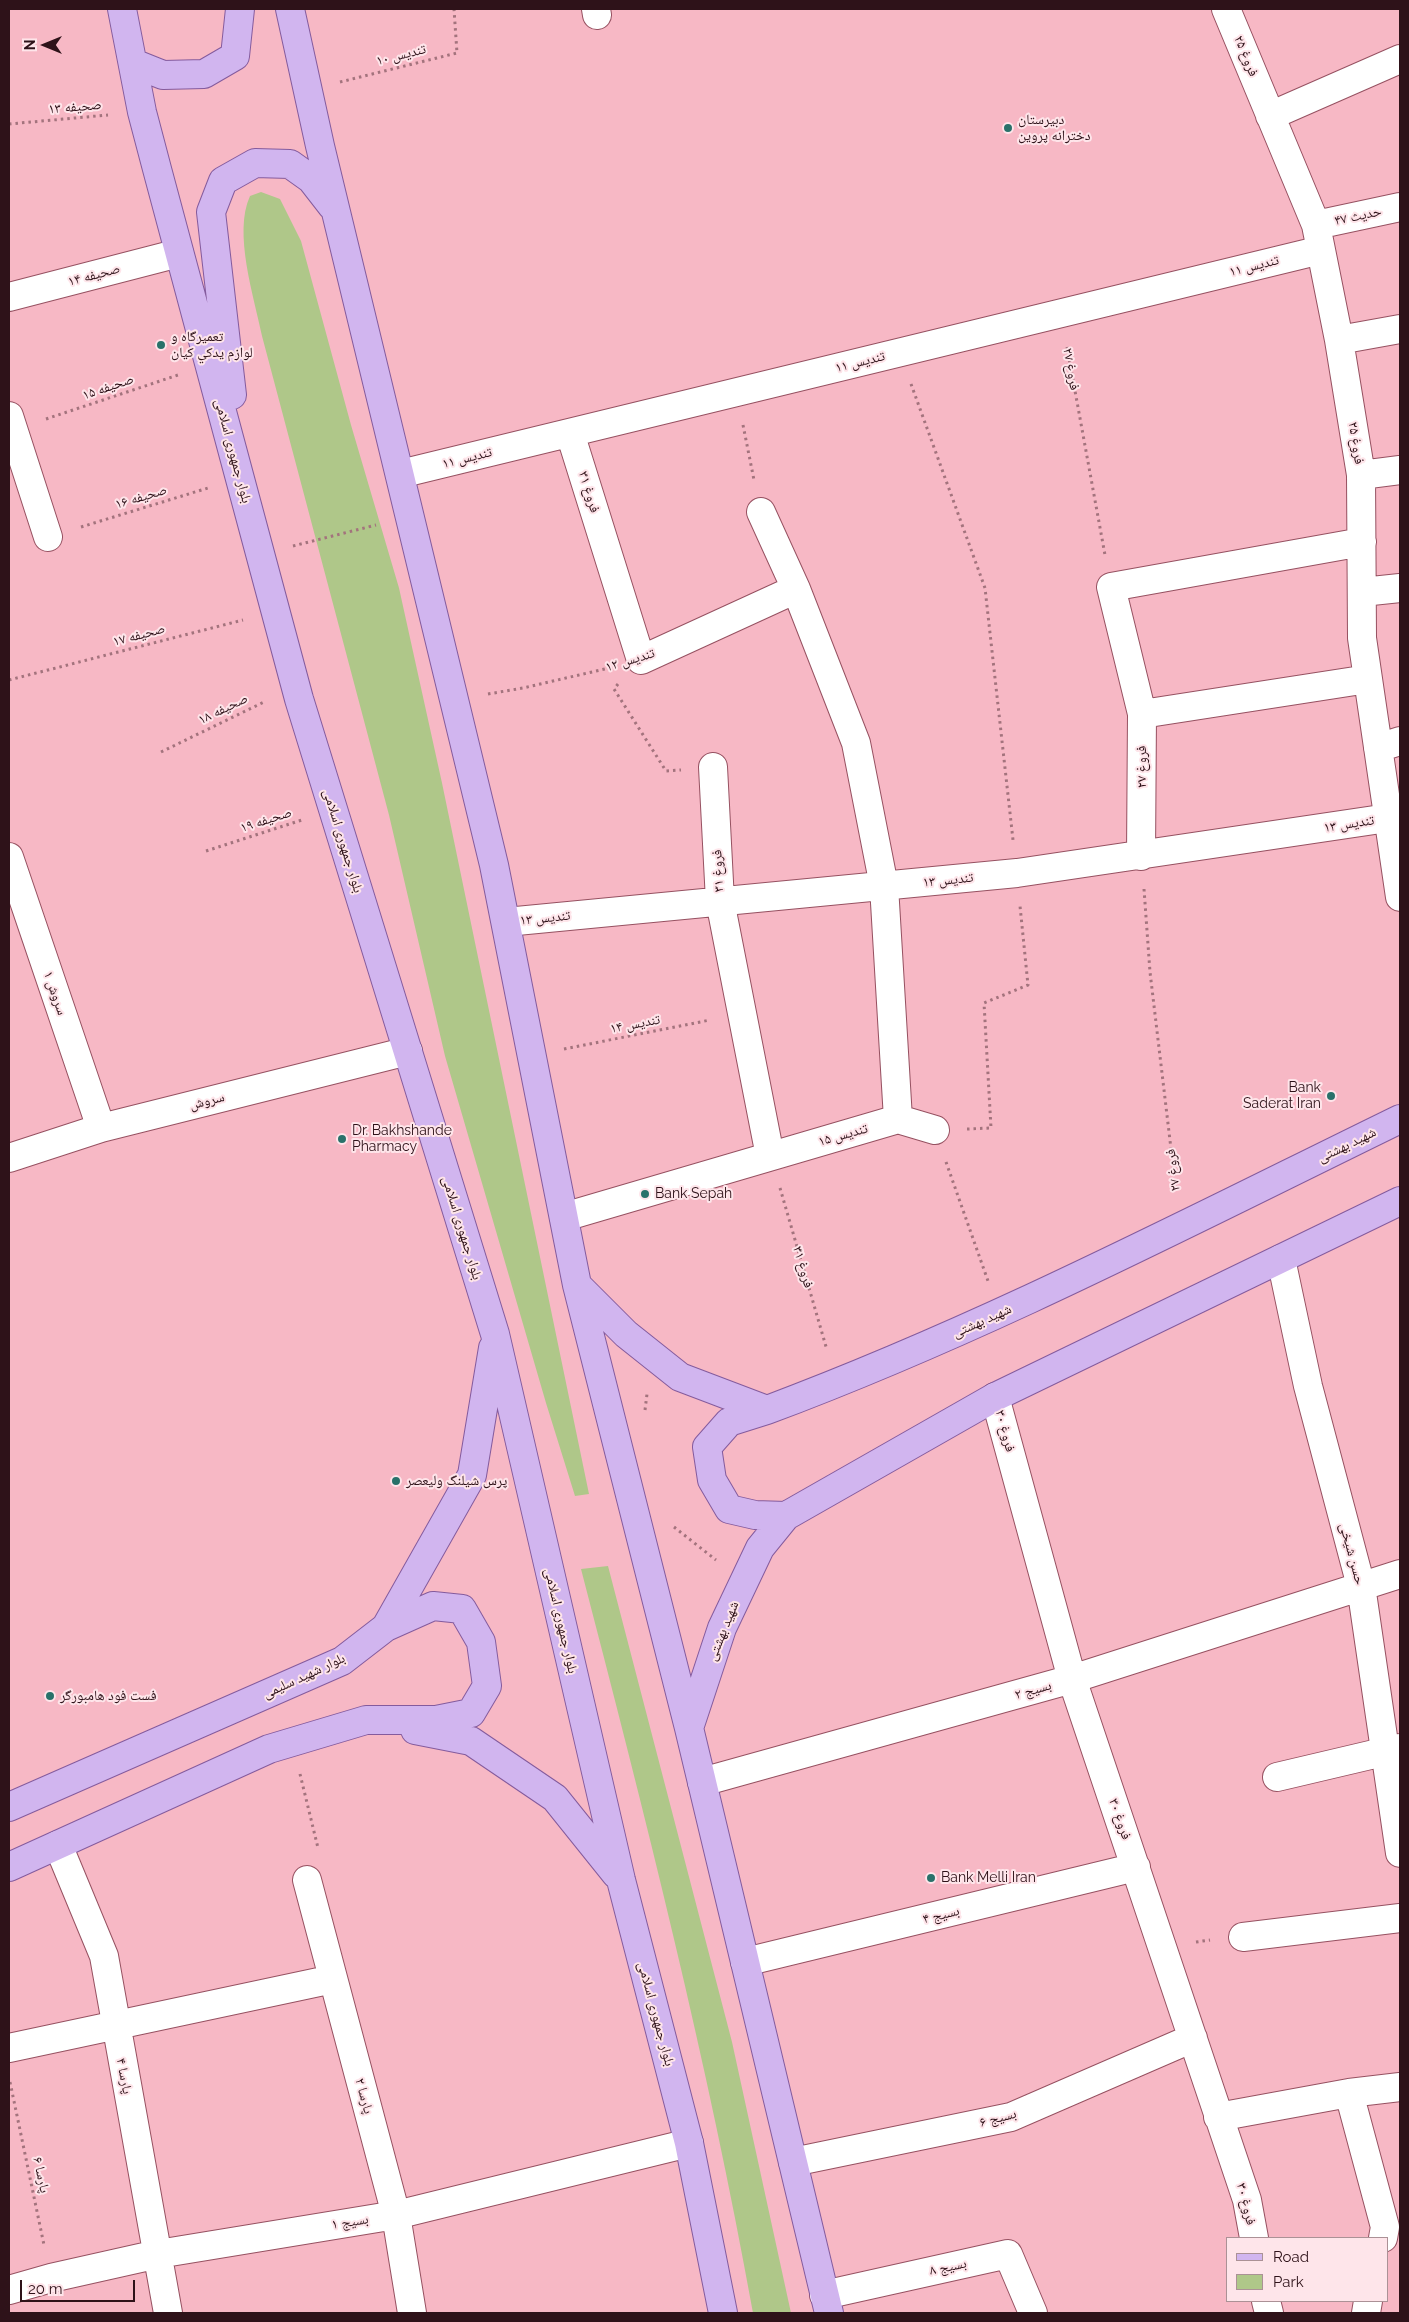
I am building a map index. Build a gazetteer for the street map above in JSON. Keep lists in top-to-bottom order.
{
  "streets": {
    "main road": ["بلوار جمهوری اسلامی", "شهید بهشتی", "بلوار شهید سلیمی"],
    "street": [
      "فروغ ۲۵",
      "حدیث ۴۷",
      "تندیس ۱۱",
      "صحیفه ۱۴",
      "فروغ ۲۷",
      "فروغ ۳۱",
      "تندیس ۱۲",
      "تندیس ۱۳",
      "سروش ۱",
      "سروش",
      "تندیس ۱۵",
      "فروغ ۳۰",
      "حسن شیخی",
      "بسیج ۲",
      "بسیج ۴",
      "پارسا ۴",
      "پارسا ۲",
      "بسیج ۶",
      "بسیج ۱",
      "بسیج ۸"
    ],
    "path": [
      "تندیس ۱۰",
      "صحیفه ۱۳",
      "صحیفه ۱۵",
      "صحیفه ۱۶",
      "صحیفه ۱۷",
      "صحیفه ۱۸",
      "صحیفه ۱۹",
      "تندیس ۱۴",
      "پارسا ۶"
    ]
  },
  "crossings": [
    ["فروغ ۲۵", "حدیث ۴۷"],
    ["فروغ ۲۵", "تندیس ۱۱"],
    ["فروغ ۲۵", "تندیس ۱۳"],
    ["صحیفه ۱۳", "بلوار جمهوری اسلامی"],
    ["حدیث ۴۷", "تندیس ۱۱"],
    ["تندیس ۱۱", "فروغ ۲۷"],
    ["تندیس ۱۱", "فروغ ۳۱"],
    ["صحیفه ۱۴", "بلوار جمهوری اسلامی"],
    ["فروغ ۲۷", "تندیس ۱۳"],
    ["فروغ ۲۷", "شهید بهشتی"],
    ["صحیفه ۱۵", "بلوار جمهوری اسلامی"],
    ["بلوار جمهوری اسلامی", "صحیفه ۱۶"],
    ["بلوار جمهوری اسلامی", "صحیفه ۱۷"],
    ["بلوار جمهوری اسلامی", "صحیفه ۱۸"],
    ["بلوار جمهوری اسلامی", "صحیفه ۱۹"],
    ["بلوار جمهوری اسلامی", "سروش"],
    ["بلوار جمهوری اسلامی", "بلوار شهید سلیمی"],
    ["بلوار جمهوری اسلامی", "بسیج ۱"],
    ["فروغ ۳۱", "تندیس ۱۲"],
    ["فروغ ۳۱", "تندیس ۱۳"],
    ["فروغ ۳۱", "تندیس ۱۴"],
    ["فروغ ۳۱", "تندیس ۱۵"],
    ["فروغ ۳۱", "شهید بهشتی"],
    ["سروش ۱", "سروش"],
    ["شهید بهشتی", "فروغ ۳۰"],
    ["شهید بهشتی", "حسن شیخی"],
    ["فروغ ۳۰", "بسیج ۲"],
    ["فروغ ۳۰", "بسیج ۴"],
    ["فروغ ۳۰", "بسیج ۶"],
    ["حسن شیخی", "بسیج ۲"],
    ["پارسا ۴", "بسیج ۱"],
    ["پارسا ۲", "بسیج ۱"],
    ["پارسا ۶", "بسیج ۱"]
  ],
  "places": [
    "دبیرستان دخترانه پروین",
    "تعميرگاه و لوازم يدكي كيان",
    "Bank Saderat Iran",
    "Dr. Bakhshande Pharmacy",
    "Bank Sepah",
    "پرس شیلنگ ولیعصر",
    "فست فود هامبورگر",
    "Bank Melli Iran"
  ],
  "legend": ["Road", "Park"],
  "scale_bar": "20 m",
  "north": "left"
}
